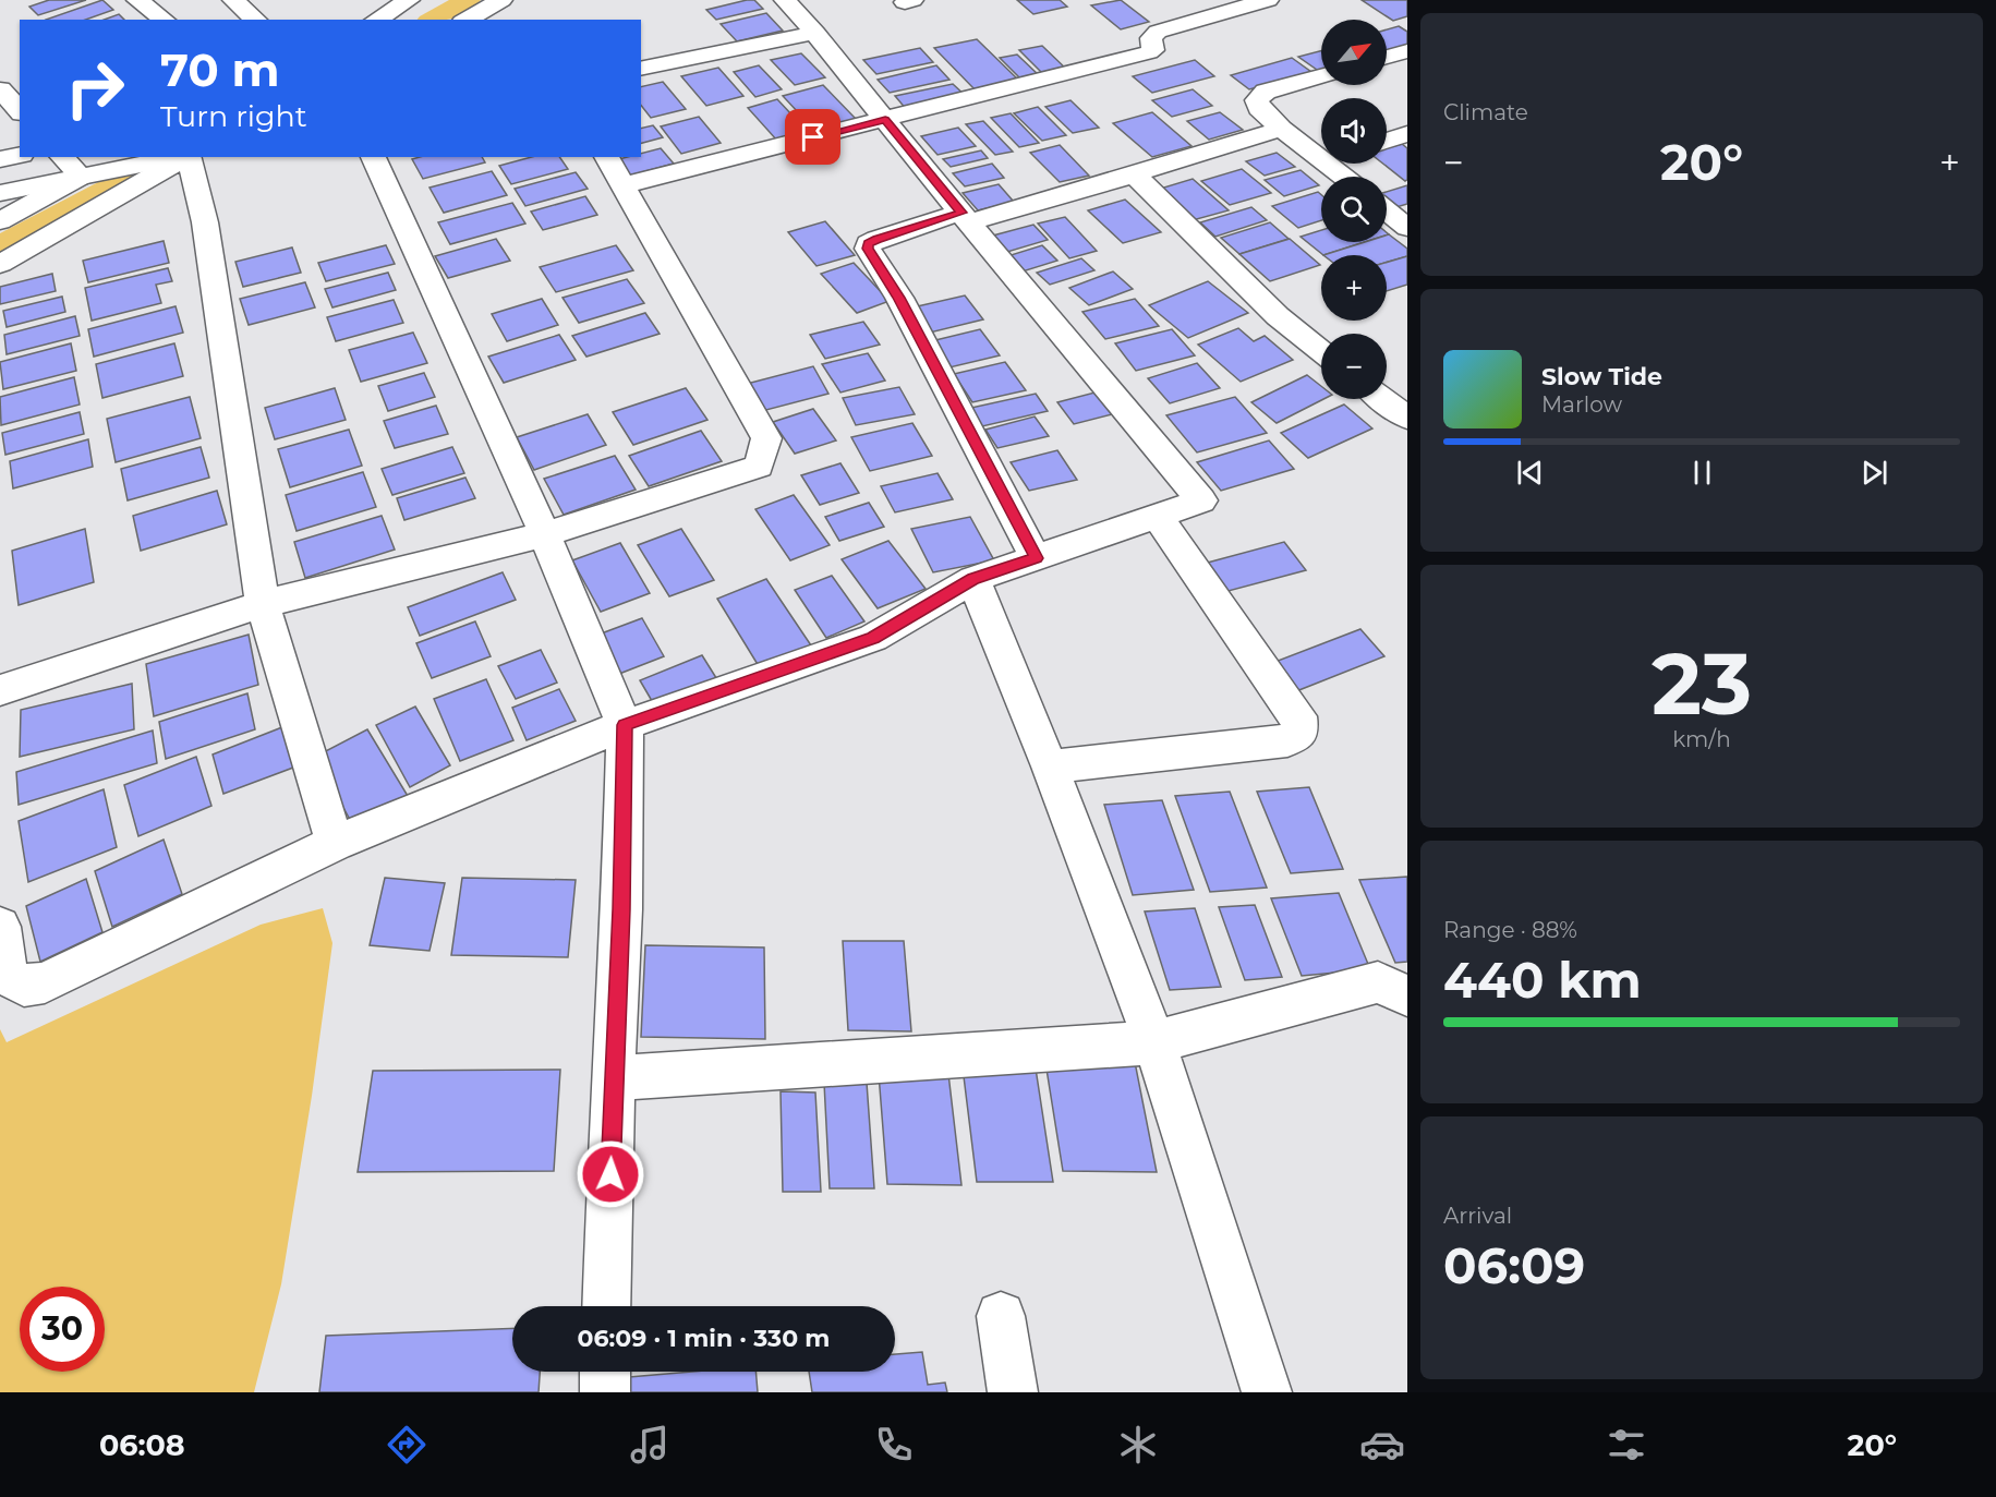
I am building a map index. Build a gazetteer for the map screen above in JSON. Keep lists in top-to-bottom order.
{
  "north": "top right",
  "page": {
    "tile": [
      "Climate",
      ["23", "km/h"],
      ["Range · 88%", "440 km"],
      ["Arrival", "06:09"]
    ],
    "map_buttons": ["+", "−"],
    "turn": ["70 m", "Turn right"],
    "heat": ["−", "20°", "+"],
    "song": ["Slow Tide", "Marlow"],
    "limit": "30",
    "trip": "06:09 · 1 min · 330 m",
    "tabs": ["06:08", "20°"]
  }
}
